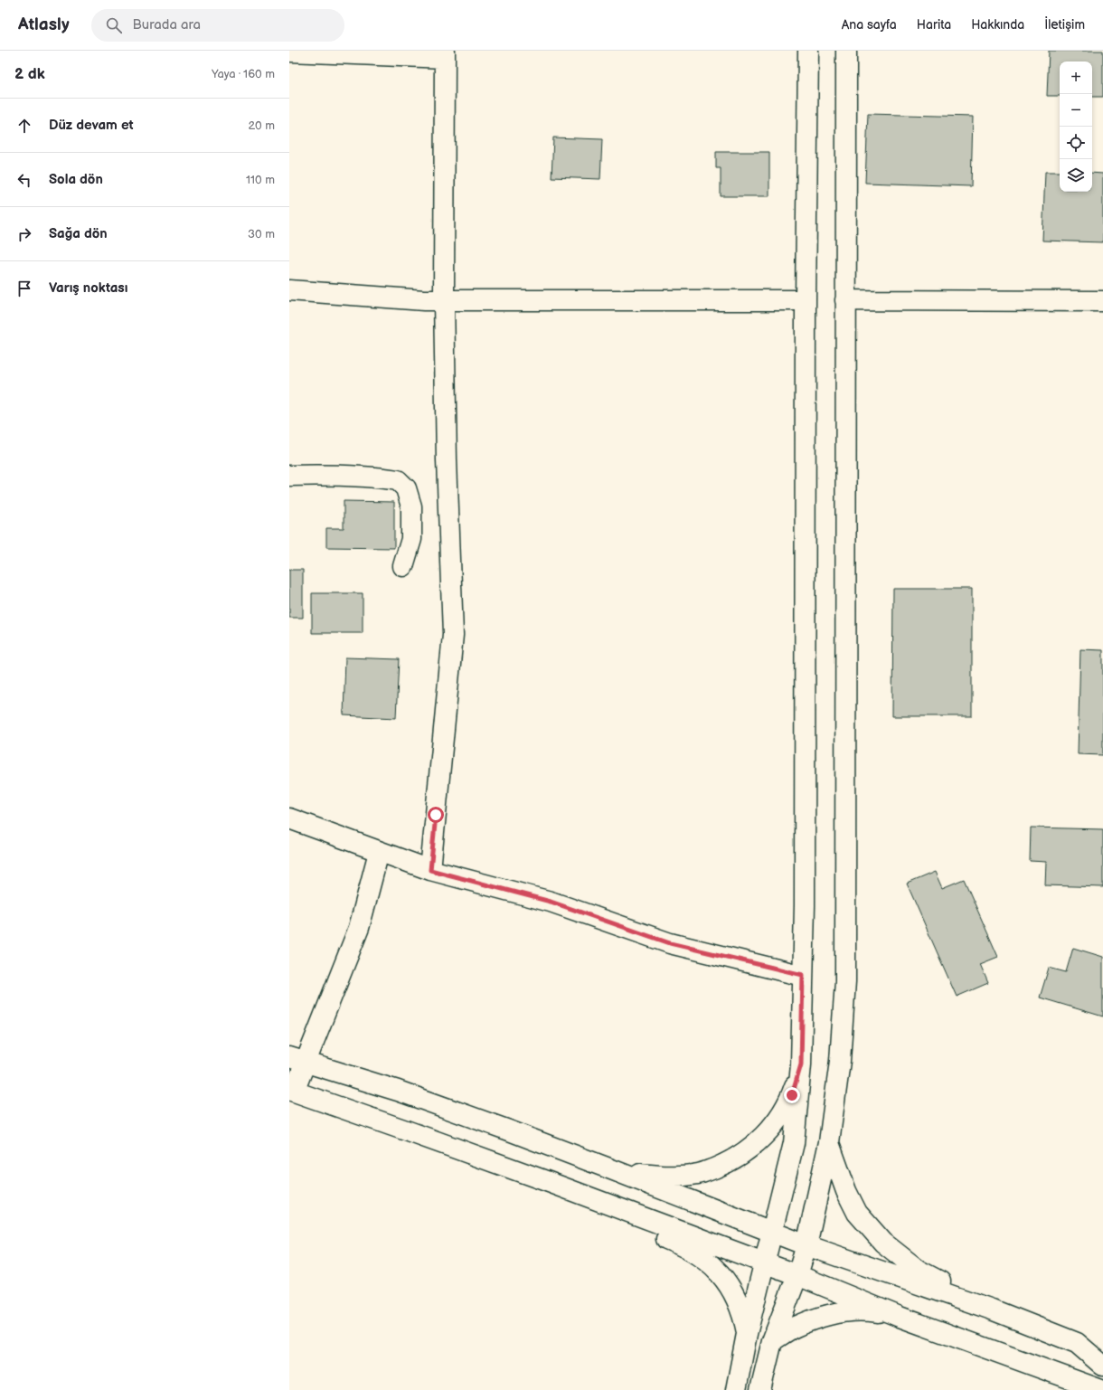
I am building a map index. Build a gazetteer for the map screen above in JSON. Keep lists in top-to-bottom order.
{
  "page": {
    "header": "Atlasly",
    "search": "Burada ara",
    "nav": [
      "Ana sayfa",
      "Harita",
      "Hakkında",
      "İletişim"
    ],
    "heading": ["2 dk", "Yaya · 160 m"],
    "map_buttons": ["+", "−"],
    "list": [
      ["Düz devam et", "20 m"],
      ["Sola dön", "110 m"],
      ["Sağa dön", "30 m"],
      "Varış noktası"
    ]
  }
}
